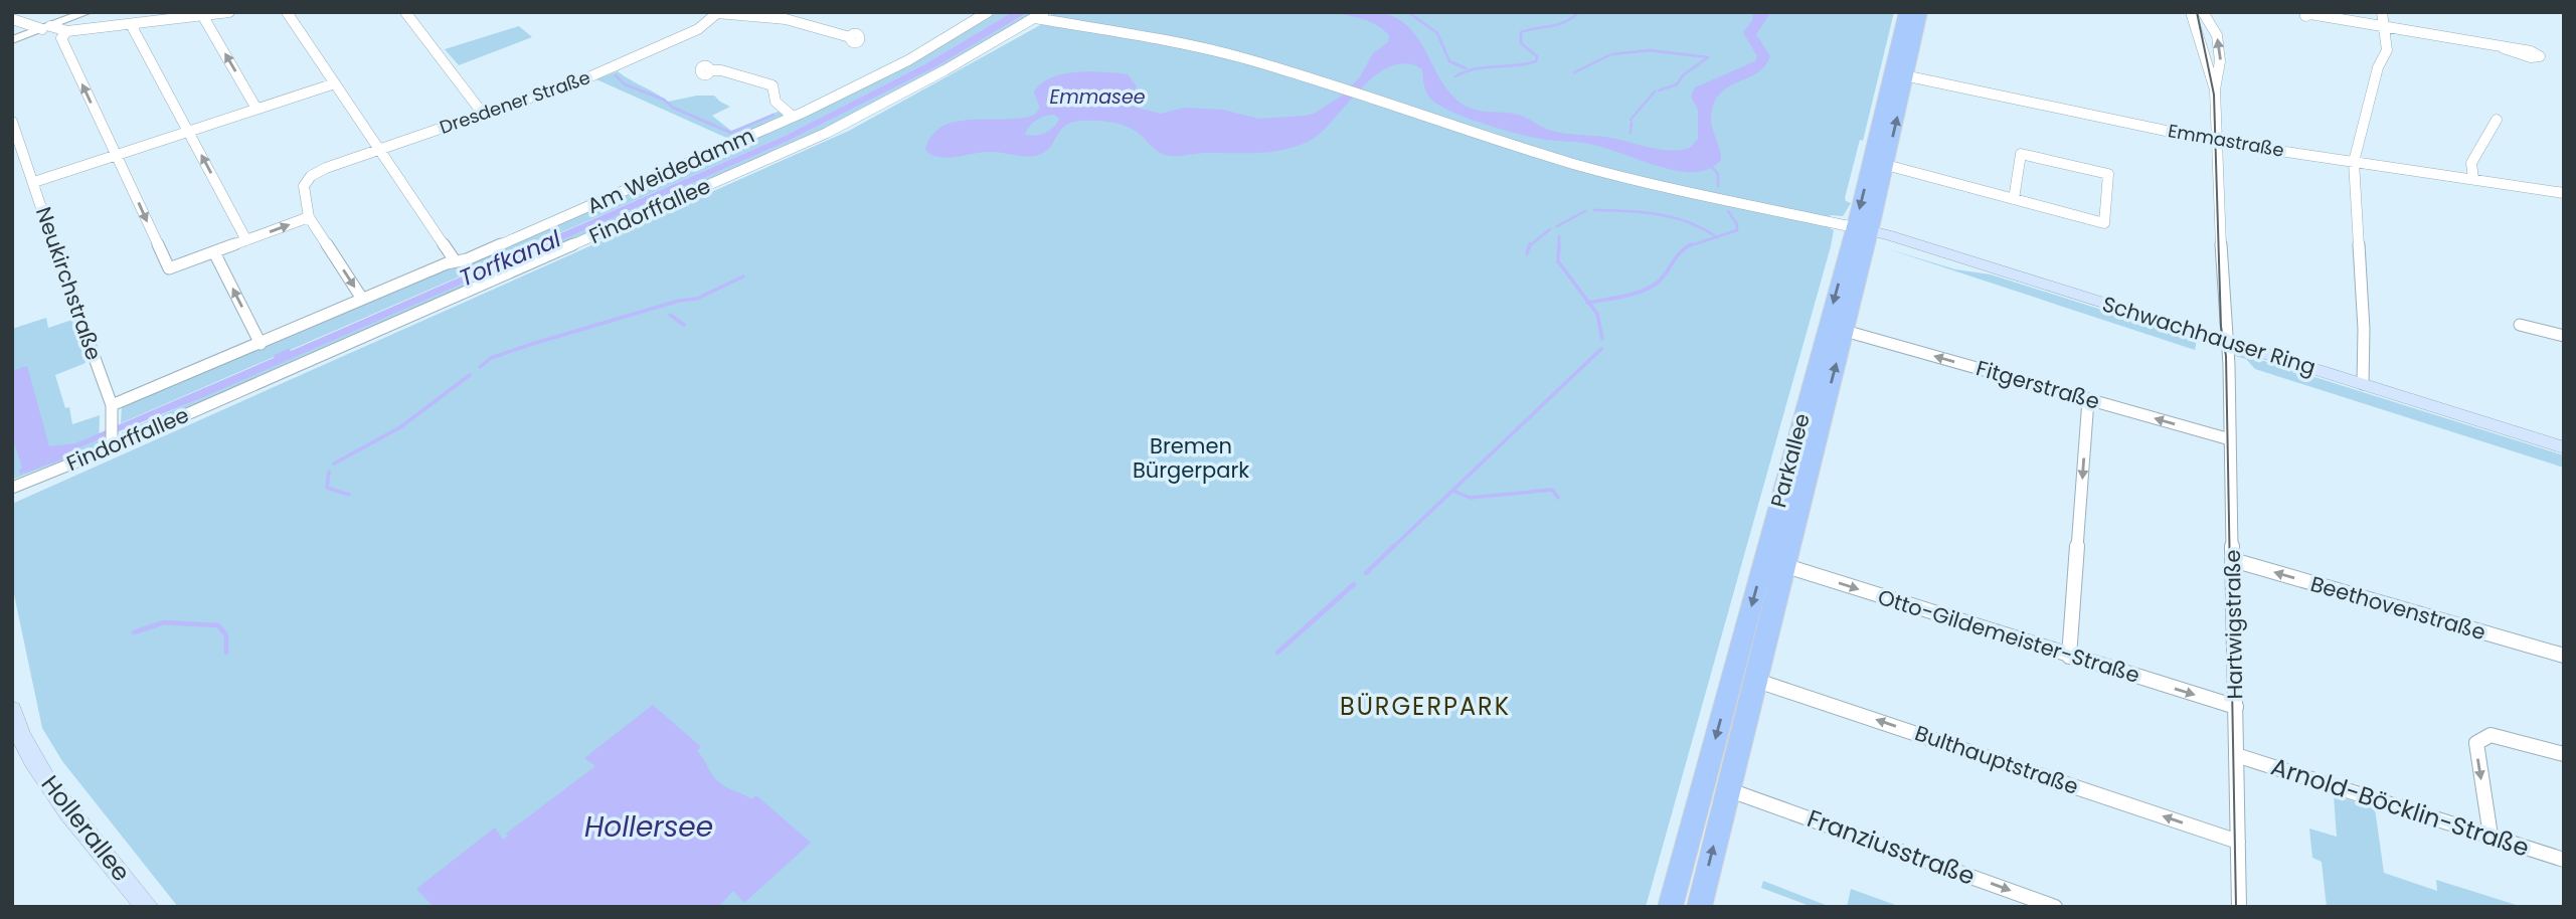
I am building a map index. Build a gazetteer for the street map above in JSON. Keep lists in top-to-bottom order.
{
  "streets": {
    "main road": ["Schwachhauser Ring", "Parkallee", "Hollerallee"],
    "street": [
      "Dresdener Straße",
      "Emmastraße",
      "Am Weidedamm",
      "Findorffallee",
      "Neukirchstraße",
      "Fitgerstraße",
      "Beethovenstraße",
      "Hartwigstraße",
      "Otto-Gildemeister-Straße",
      "Bulthauptstraße",
      "Arnold-Böcklin-Straße",
      "Franziusstraße"
    ]
  },
  "crossings": [
    ["Emmastraße", "Parkallee"],
    ["Emmastraße", "Hartwigstraße"],
    ["Am Weidedamm", "Neukirchstraße"],
    ["Findorffallee", "Neukirchstraße"],
    ["Schwachhauser Ring", "Parkallee"],
    ["Schwachhauser Ring", "Hartwigstraße"],
    ["Fitgerstraße", "Parkallee"],
    ["Fitgerstraße", "Hartwigstraße"],
    ["Parkallee", "Otto-Gildemeister-Straße"],
    ["Parkallee", "Bulthauptstraße"],
    ["Parkallee", "Franziusstraße"],
    ["Beethovenstraße", "Hartwigstraße"],
    ["Hartwigstraße", "Otto-Gildemeister-Straße"],
    ["Hartwigstraße", "Bulthauptstraße"],
    ["Hartwigstraße", "Arnold-Böcklin-Straße"]
  ],
  "one_way": [
    "Fitgerstraße",
    "Beethovenstraße",
    "Otto-Gildemeister-Straße",
    "Bulthauptstraße",
    "Franziusstraße"
  ],
  "districts": ["BÜRGERPARK"],
  "water": ["Emmasee", "Torfkanal", "Hollersee"],
  "parks": ["Bremen Bürgerpark"]
}
